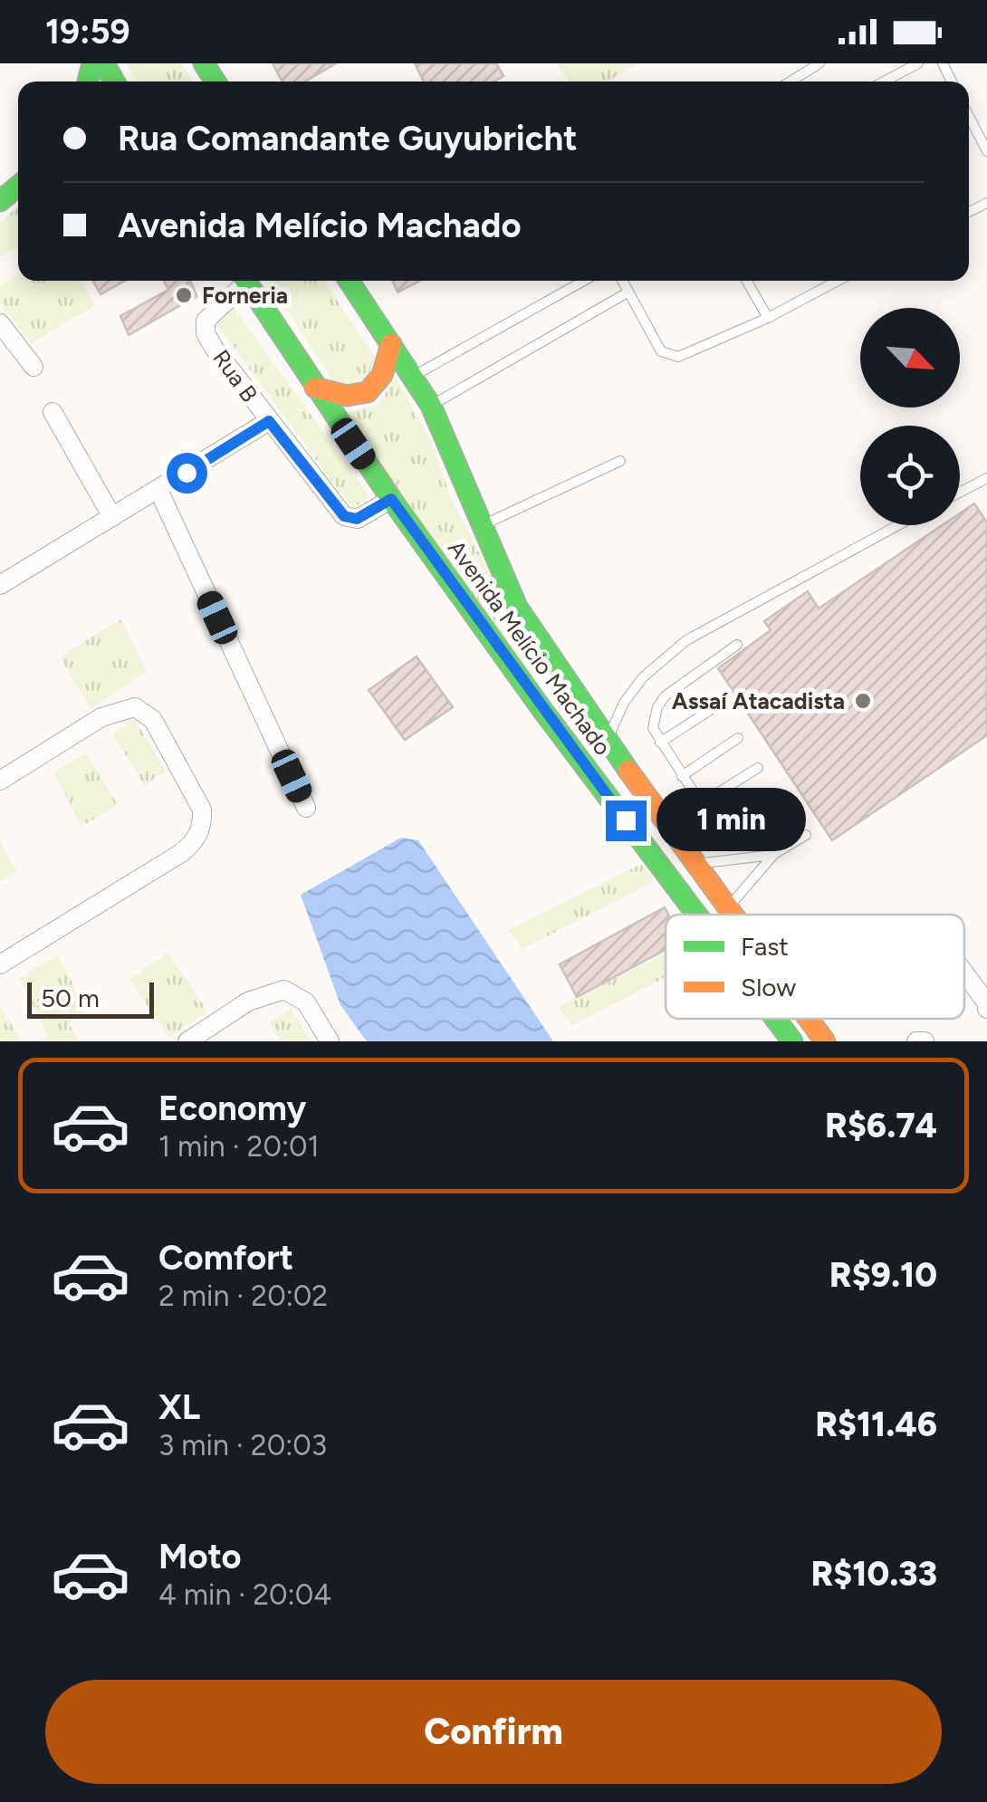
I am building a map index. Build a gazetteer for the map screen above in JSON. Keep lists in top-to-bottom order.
{
  "streets": {
    "main road": ["Avenida Melício Machado"],
    "street": ["Rua B"]
  },
  "crossings": [
    ["Rua B", "Avenida Melício Machado"]
  ],
  "places": ["Forneria", "Assaí Atacadista"],
  "legend": ["Fast", "Slow"],
  "scale_bar": "50 m",
  "north": "bottom right",
  "page": {
    "status": "19:59",
    "banner": ["Rua Comandante Guyubricht", "Avenida Melício Machado"],
    "bubble": "1 min",
    "scale": "50 m",
    "list": [
      {
        "name": "Economy",
        "note": "1 min · 20:01",
        "value": "R$6.74"
      },
      {
        "name": "Comfort",
        "note": "2 min · 20:02",
        "value": "R$9.10"
      },
      {
        "name": "XL",
        "note": "3 min · 20:03",
        "value": "R$11.46"
      },
      {
        "name": "Moto",
        "note": "4 min · 20:04",
        "value": "R$10.33"
      }
    ],
    "buttons": "Confirm"
  }
}
